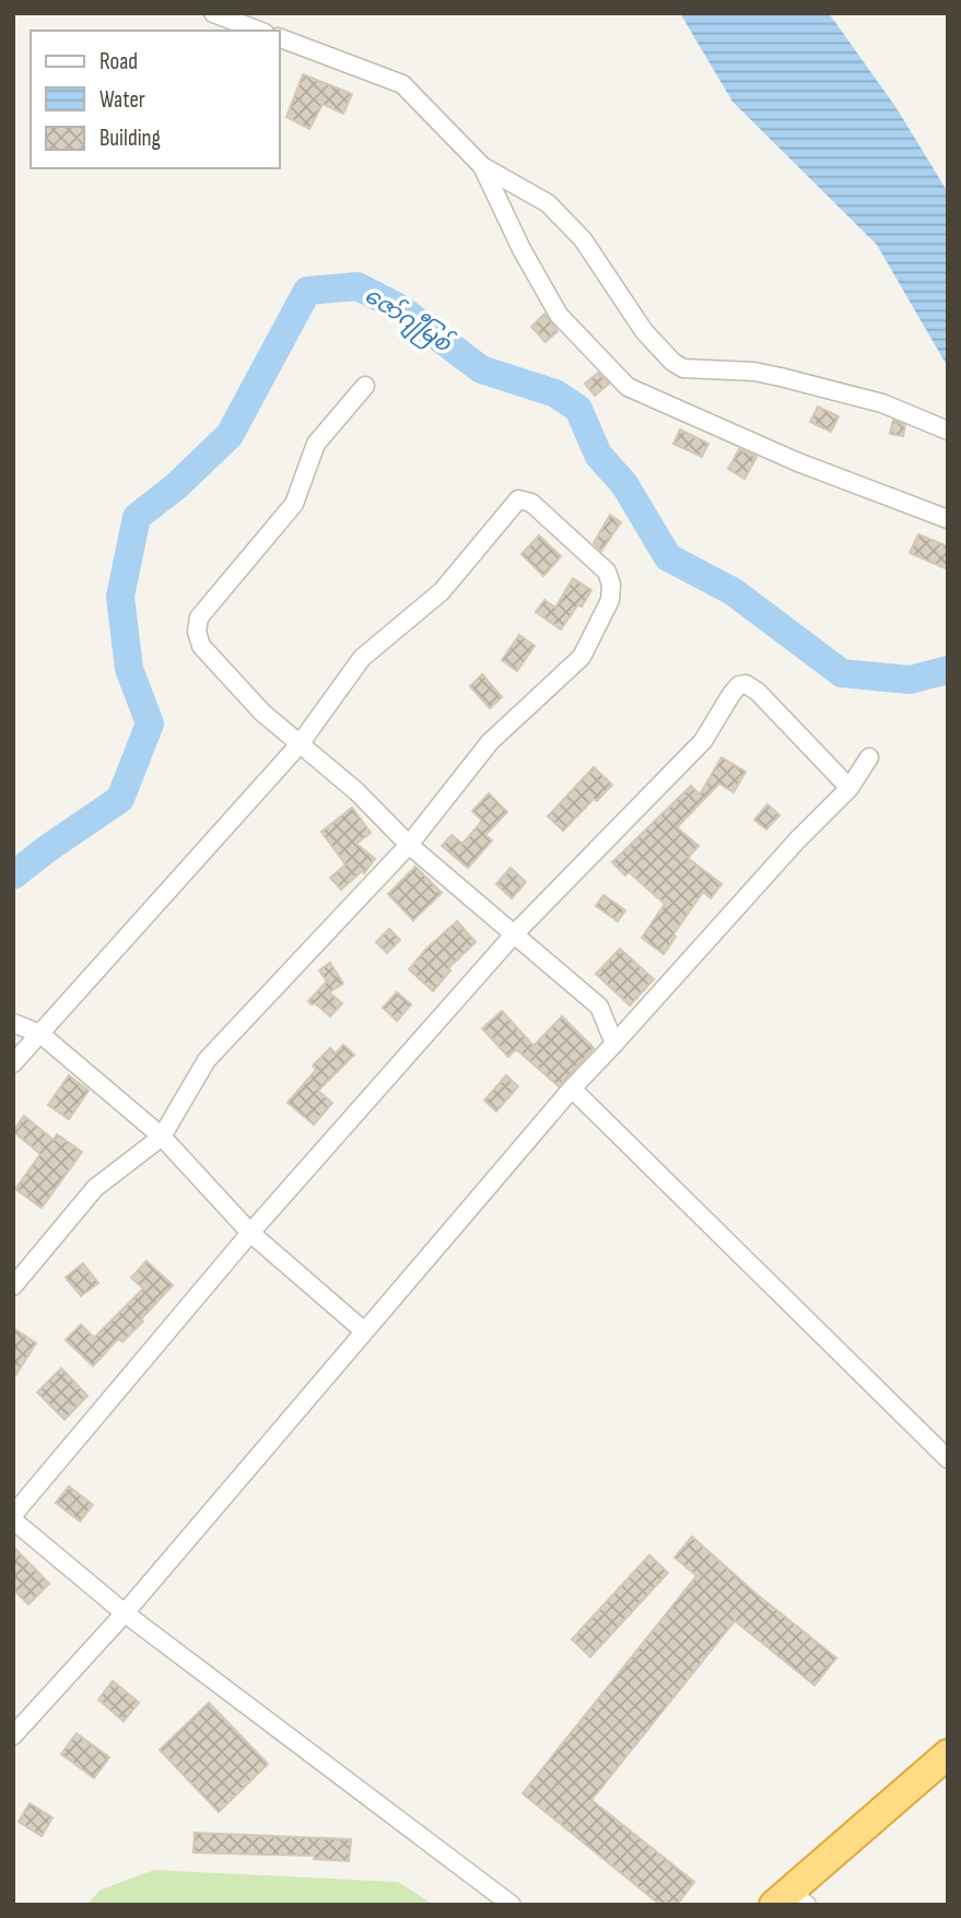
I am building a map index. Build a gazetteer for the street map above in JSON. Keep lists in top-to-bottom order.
{
  "water": ["ဇော်ဂျီမြစ်"],
  "legend": ["Road", "Water", "Building"]
}
